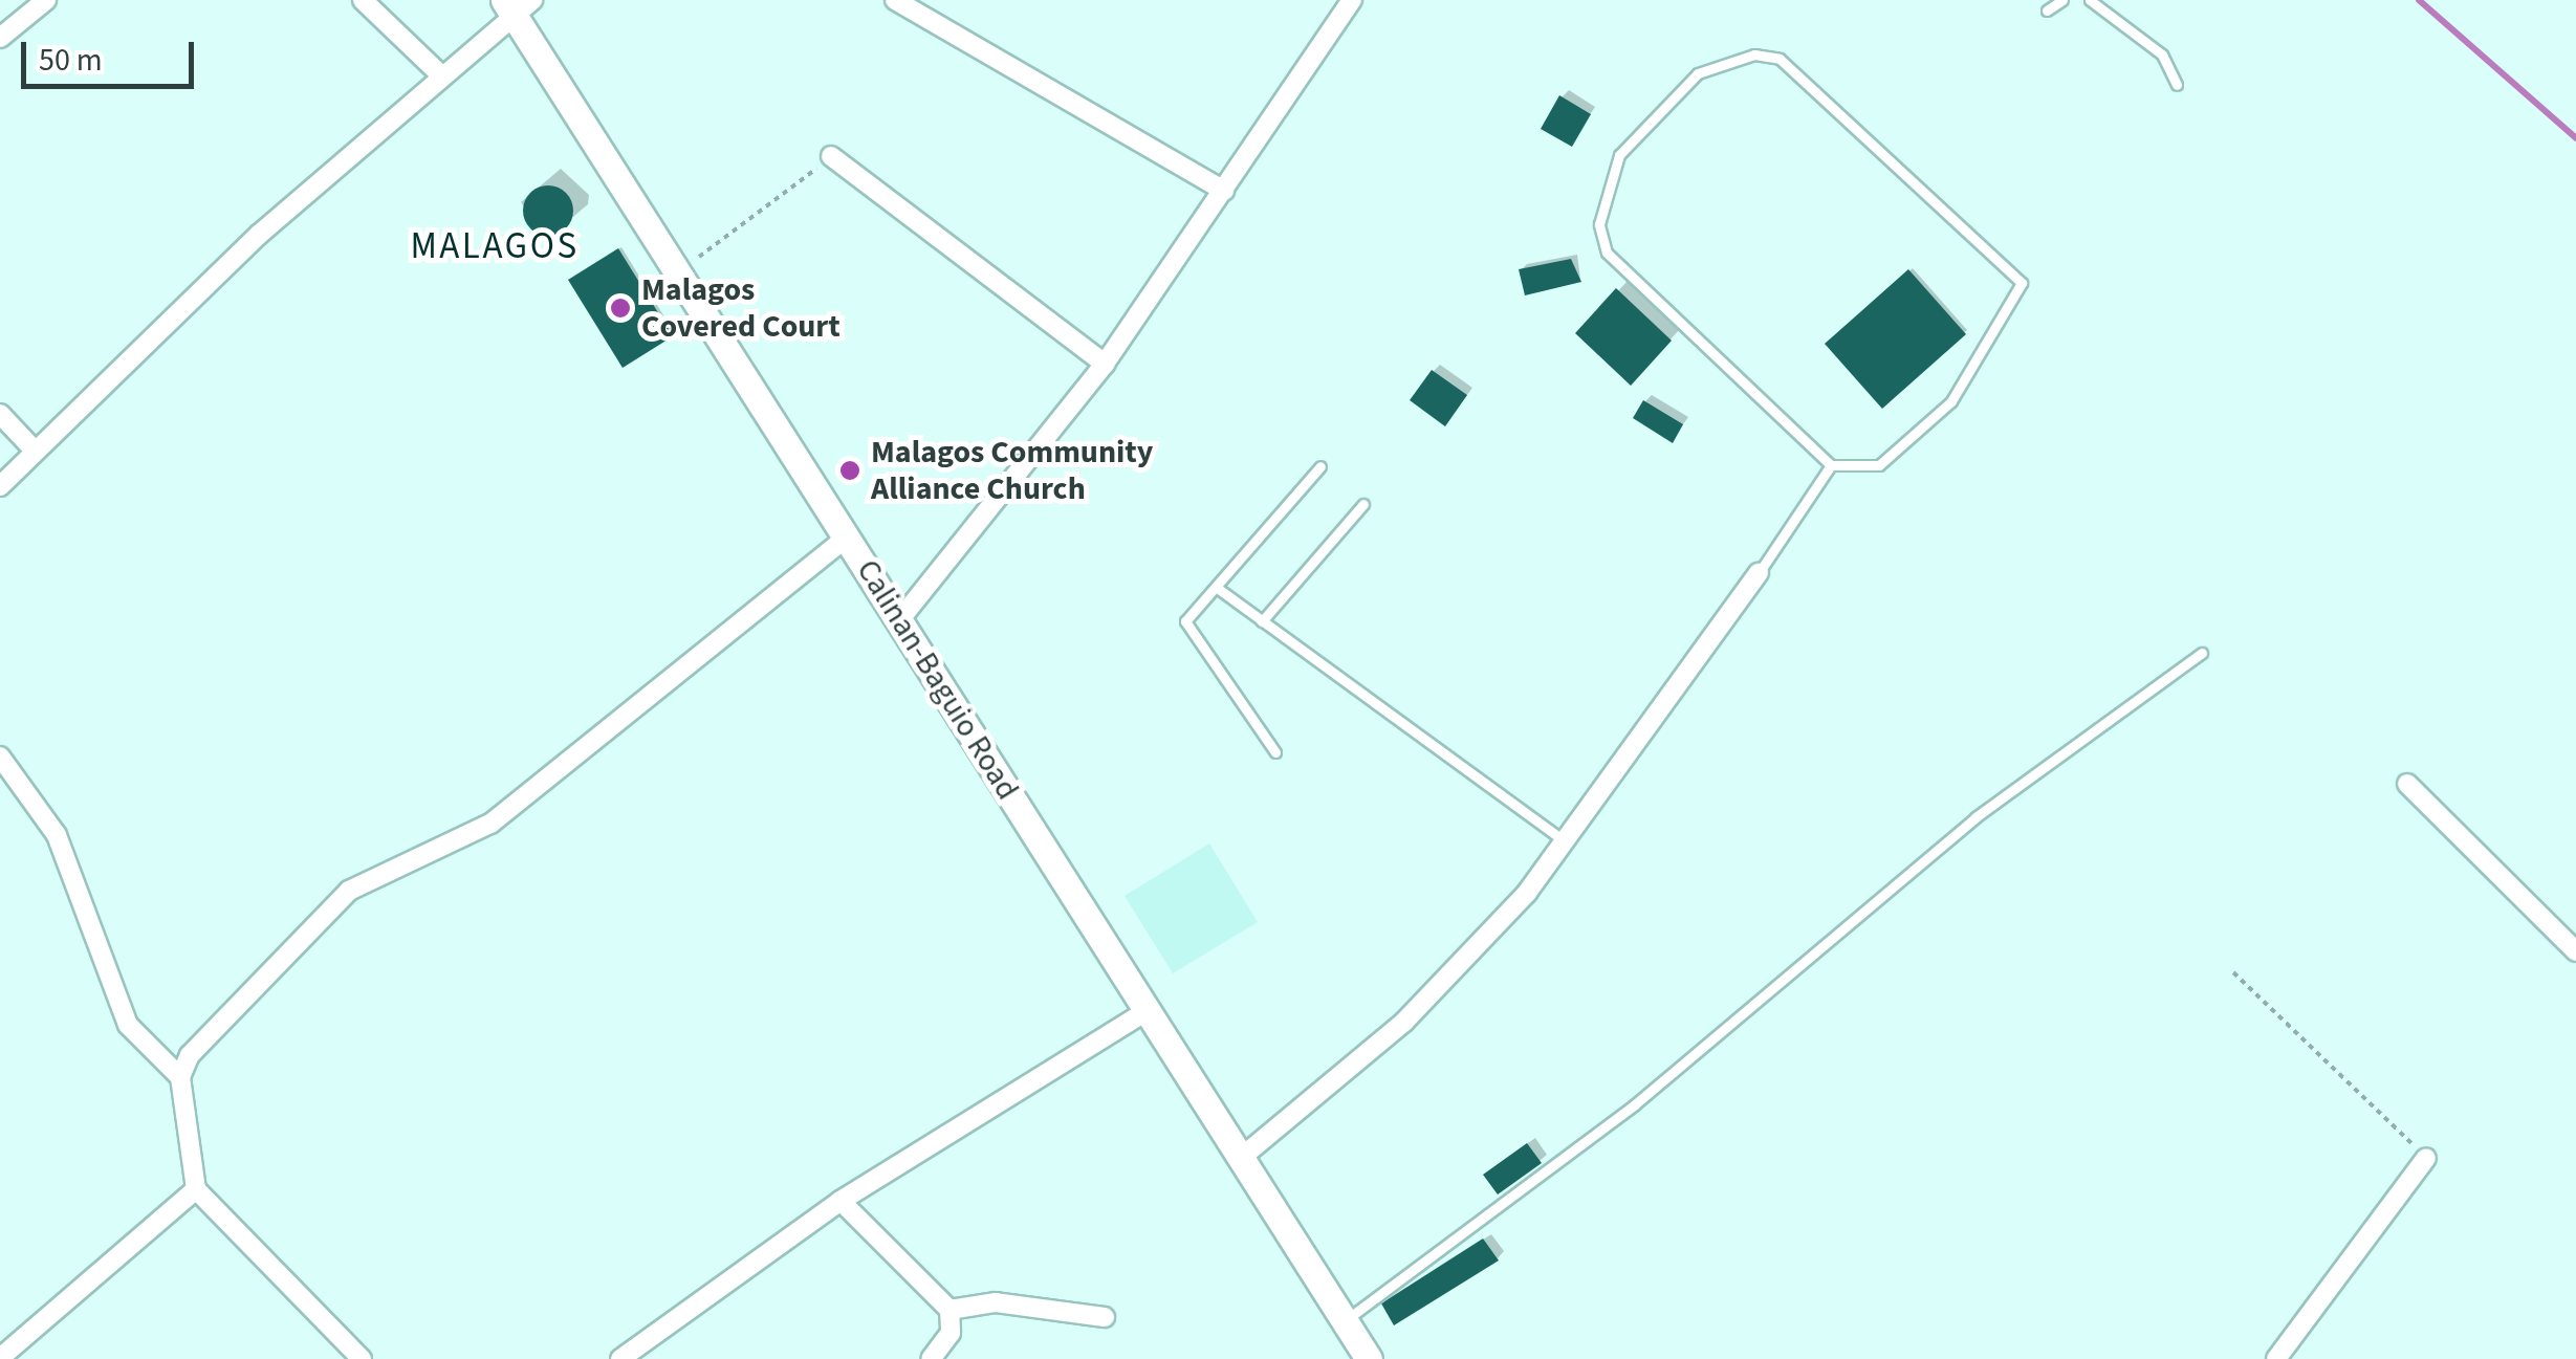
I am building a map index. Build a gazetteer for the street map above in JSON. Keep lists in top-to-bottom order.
{
  "streets": {
    "main road": ["Calinan-Baguio Road"]
  },
  "districts": ["MALAGOS"],
  "places": ["Malagos Covered Court", "Malagos Community Alliance Church"],
  "scale_bar": "50 m"
}
